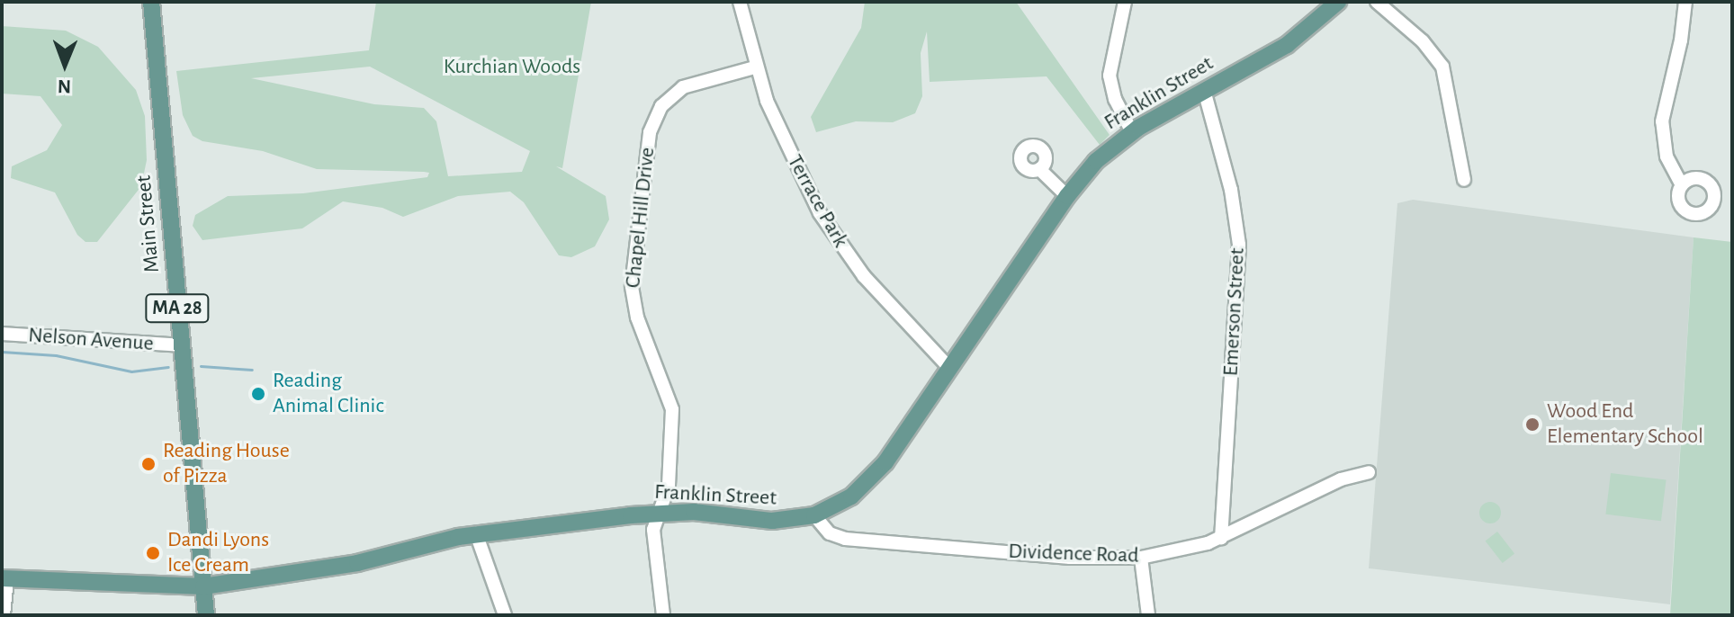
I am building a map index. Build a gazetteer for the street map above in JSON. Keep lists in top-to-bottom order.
{
  "streets": {
    "main road": ["Franklin Street", "Main Street", "MA 28"],
    "street": [
      "Terrace Park",
      "Chapel Hill Drive",
      "Emerson Street",
      "Nelson Avenue",
      "Dividence Road"
    ]
  },
  "crossings": [
    ["Franklin Street", "Terrace Park"],
    ["Franklin Street", "Chapel Hill Drive"],
    ["Franklin Street", "Main Street"],
    ["Franklin Street", "Emerson Street"],
    ["Franklin Street", "Dividence Road"],
    ["Terrace Park", "Chapel Hill Drive"],
    ["Main Street", "Nelson Avenue"],
    ["Emerson Street", "Dividence Road"]
  ],
  "parks": ["Kurchian Woods"],
  "places": [
    "Reading Animal Clinic",
    "Wood End Elementary School",
    "Reading House of Pizza",
    "Dandi Lyons Ice Cream"
  ],
  "north": "bottom"
}
